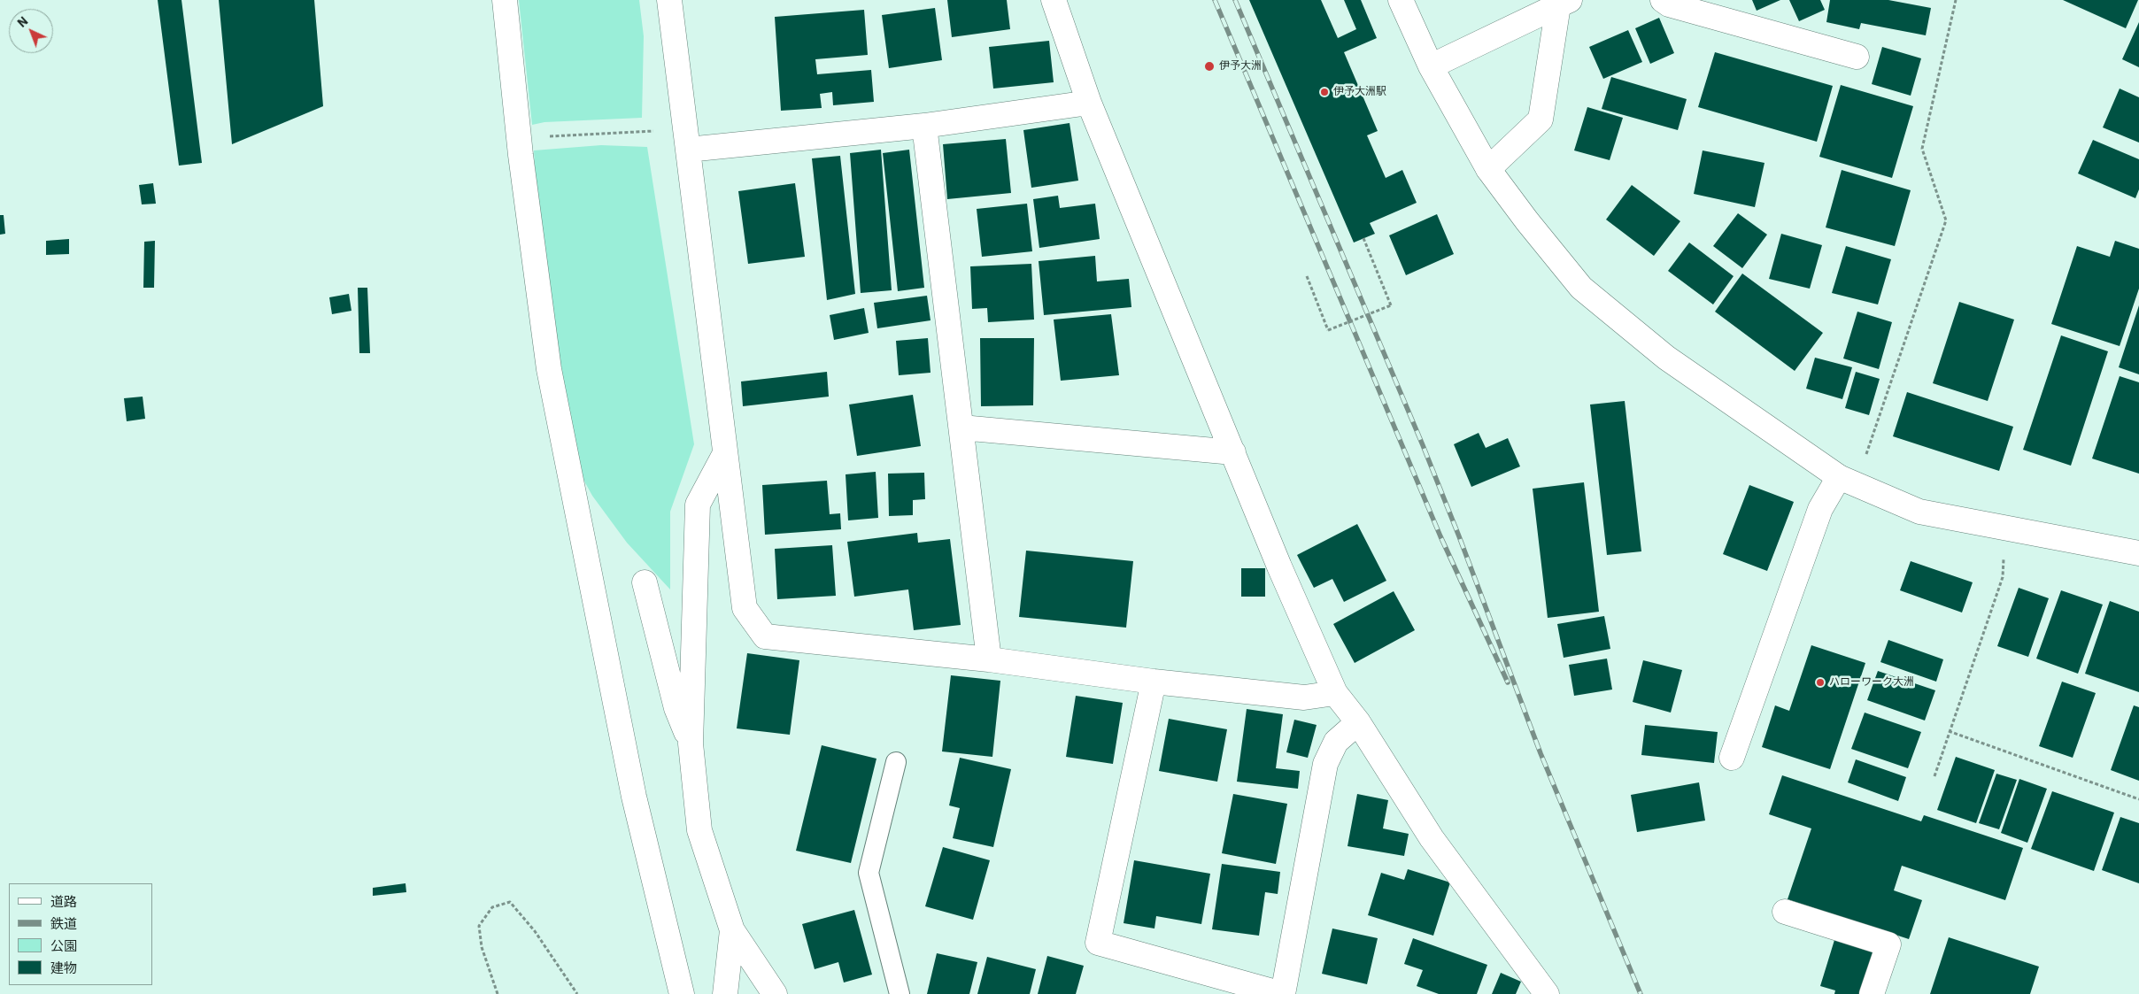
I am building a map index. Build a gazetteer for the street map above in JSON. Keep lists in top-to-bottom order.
{
  "places": ["伊予大洲", "伊予大洲駅", "ハローワーク大洲"],
  "legend": [
    "道路",
    "鉄道",
    "公園",
    "建物"
  ],
  "north": "top left"
}
